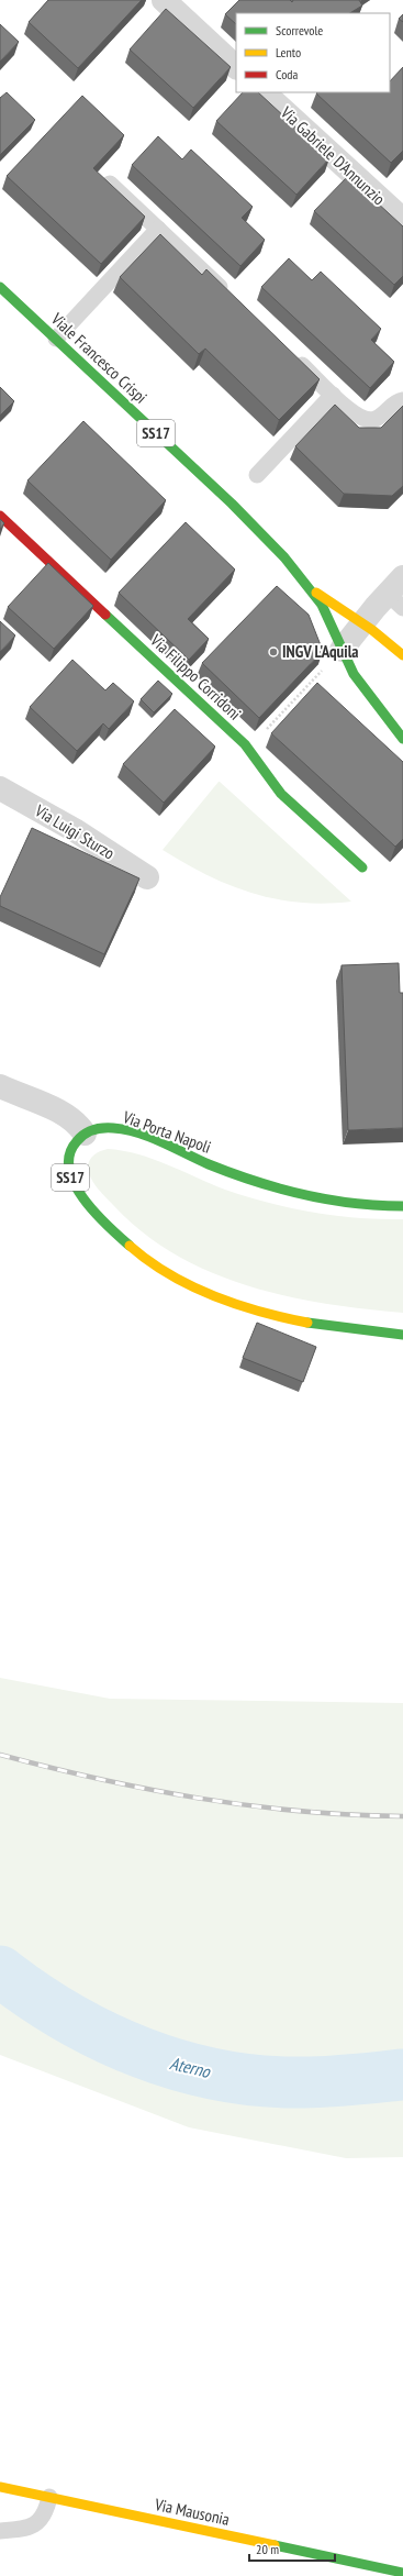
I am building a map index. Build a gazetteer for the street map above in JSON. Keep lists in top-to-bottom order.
{
  "streets": {
    "main road": [
      "Viale Francesco Crispi",
      "SS17",
      "Via Filippo Corridoni",
      "Via Porta Napoli",
      "Via Mausonia"
    ],
    "street": ["Via Gabriele D'Annunzio", "Via Luigi Sturzo"]
  },
  "crossings": [
    ["Viale Francesco Crispi", "SS17"],
    ["SS17", "Via Porta Napoli"]
  ],
  "water": ["Aterno"],
  "places": ["INGV L'Aquila"],
  "legend": ["Scorrevole", "Lento", "Coda"],
  "scale_bar": "20 m"
}
